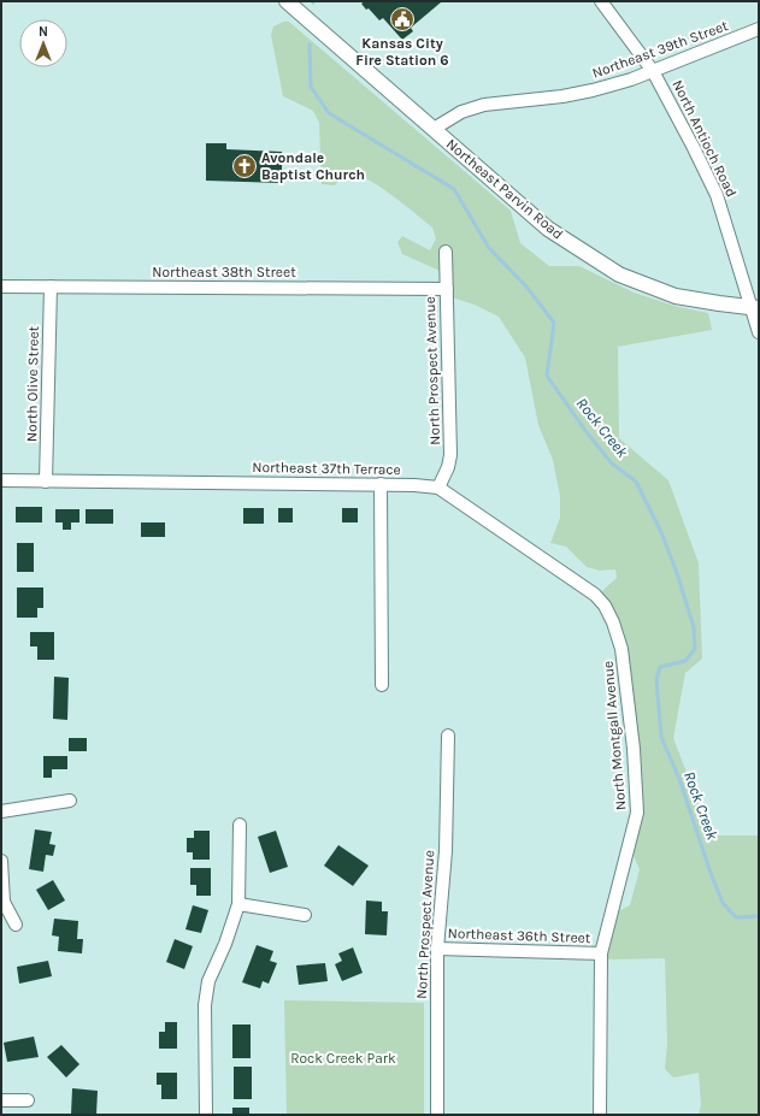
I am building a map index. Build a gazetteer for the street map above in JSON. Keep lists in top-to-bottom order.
{
  "streets": {
    "main road": ["Northeast Parvin Road"],
    "street": [
      "Northeast 39th Street",
      "North Antioch Road",
      "Northeast 38th Street",
      "North Prospect Avenue",
      "North Olive Street",
      "Northeast 37th Terrace",
      "North Montgall Avenue",
      "Northeast 36th Street"
    ]
  },
  "crossings": [
    ["Northeast 39th Street", "North Antioch Road"],
    ["Northeast 39th Street", "Northeast Parvin Road"],
    ["North Antioch Road", "Northeast Parvin Road"],
    ["Northeast 38th Street", "North Prospect Avenue"],
    ["Northeast 38th Street", "North Olive Street"],
    ["North Prospect Avenue", "Northeast 37th Terrace"],
    ["North Prospect Avenue", "Northeast 36th Street"],
    ["North Olive Street", "Northeast 37th Terrace"],
    ["Northeast 37th Terrace", "North Montgall Avenue"],
    ["North Montgall Avenue", "Northeast 36th Street"]
  ],
  "water": ["Rock Creek"],
  "parks": ["Rock Creek Park"],
  "places": {
    "public building": ["Kansas City Fire Station 6"],
    "church": ["Avondale Baptist Church"]
  },
  "north": "top"
}
